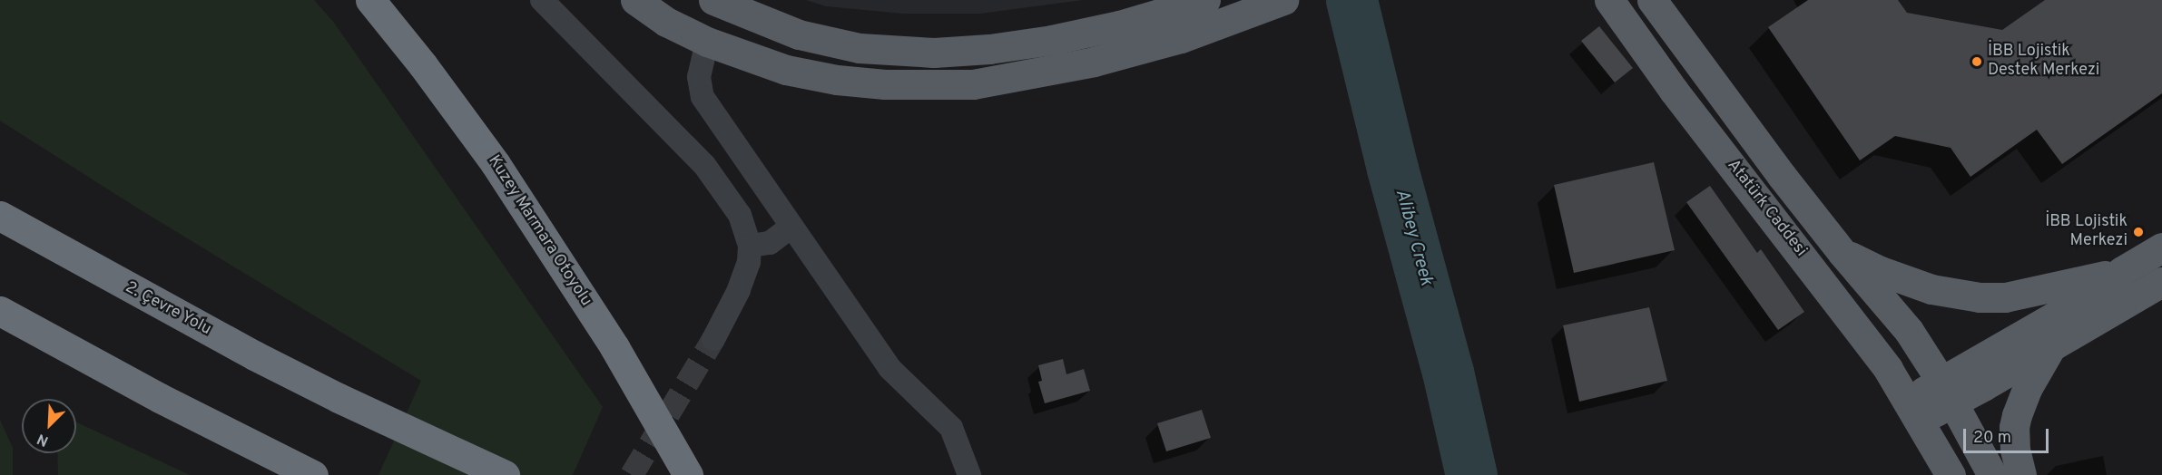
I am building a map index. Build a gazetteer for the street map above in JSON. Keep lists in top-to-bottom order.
{
  "streets": {
    "highway": ["Kuzey Marmara Otoyolu", "2. Çevre Yolu"],
    "main road": ["Atatürk Caddesi"]
  },
  "water": ["Alibey Creek"],
  "places": ["İBB Lojistik Destek Merkezi", "İBB Lojistik Merkezi"],
  "scale_bar": "20 m",
  "north": "bottom left"
}
